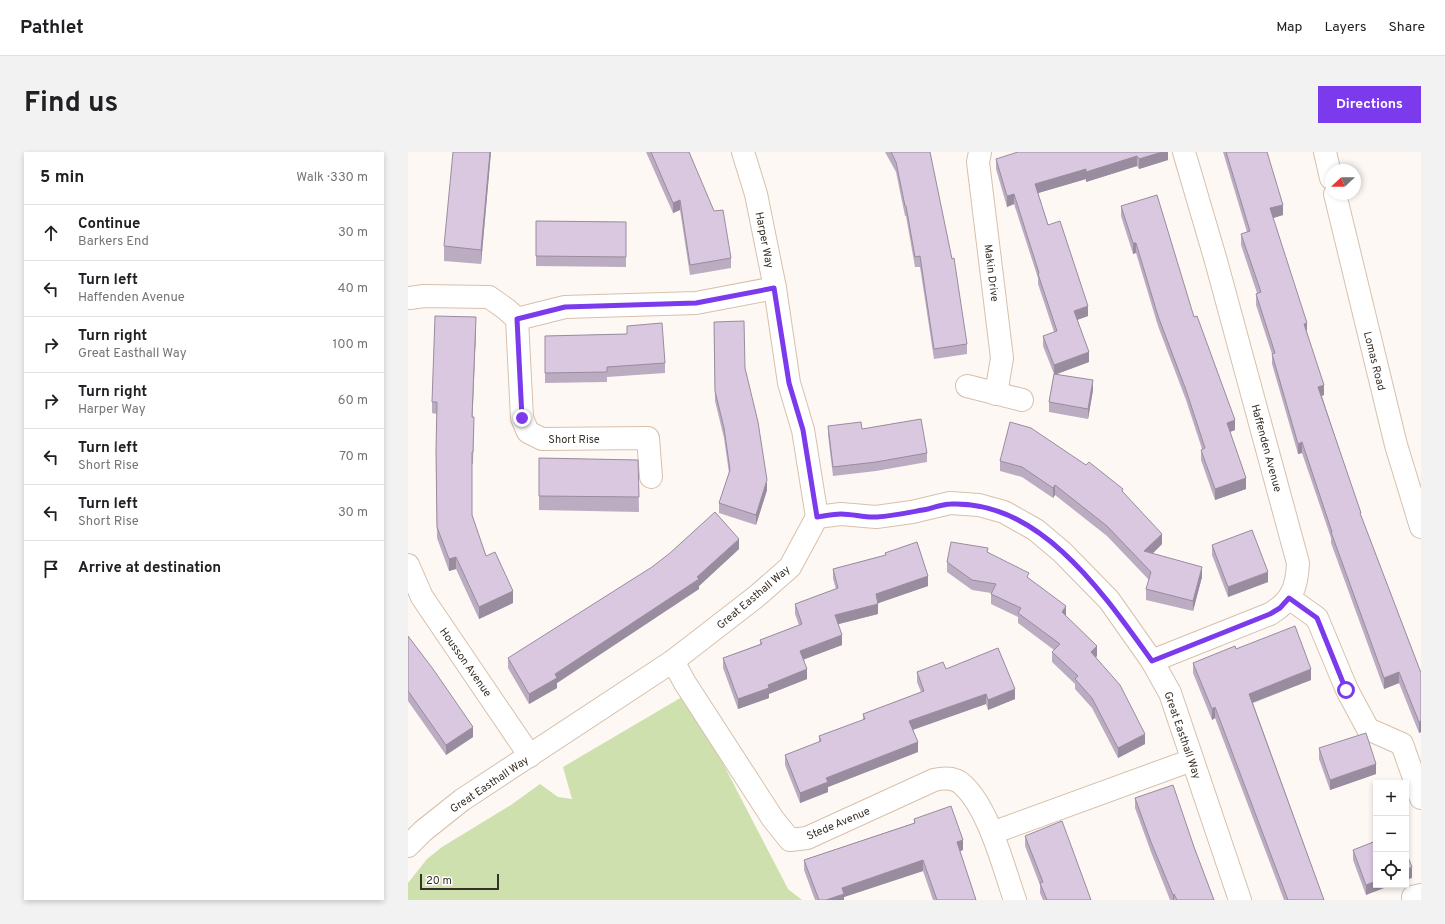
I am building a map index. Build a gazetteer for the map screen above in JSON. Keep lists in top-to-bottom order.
{
  "streets": {
    "street": [
      "Harper Way",
      "Makin Drive",
      "Lomas Road",
      "Short Rise",
      "Haffenden Avenue",
      "Great Easthall Way",
      "Housson Avenue",
      "Stede Avenue"
    ]
  },
  "crossings": [
    ["Harper Way", "Great Easthall Way"],
    ["Haffenden Avenue", "Great Easthall Way"],
    ["Great Easthall Way", "Housson Avenue"],
    ["Great Easthall Way", "Stede Avenue"]
  ],
  "scale_bar": "20 m",
  "north": "left",
  "page": {
    "header": "Pathlet",
    "nav": ["Map", "Layers", "Share"],
    "title": "Find us",
    "buttons": "Directions",
    "heading": ["5 min", "Walk · 330 m"],
    "list": [
      ["Continue", "Barkers End", "30 m"],
      ["Turn left", "Haffenden Avenue", "40 m"],
      ["Turn right", "Great Easthall Way", "100 m"],
      ["Turn right", "Harper Way", "60 m"],
      ["Turn left", "Short Rise", "70 m"],
      ["Turn left", "Short Rise", "30 m"],
      "Arrive at destination"
    ],
    "map_buttons": ["+", "−"],
    "scale": "20 m"
  }
}
